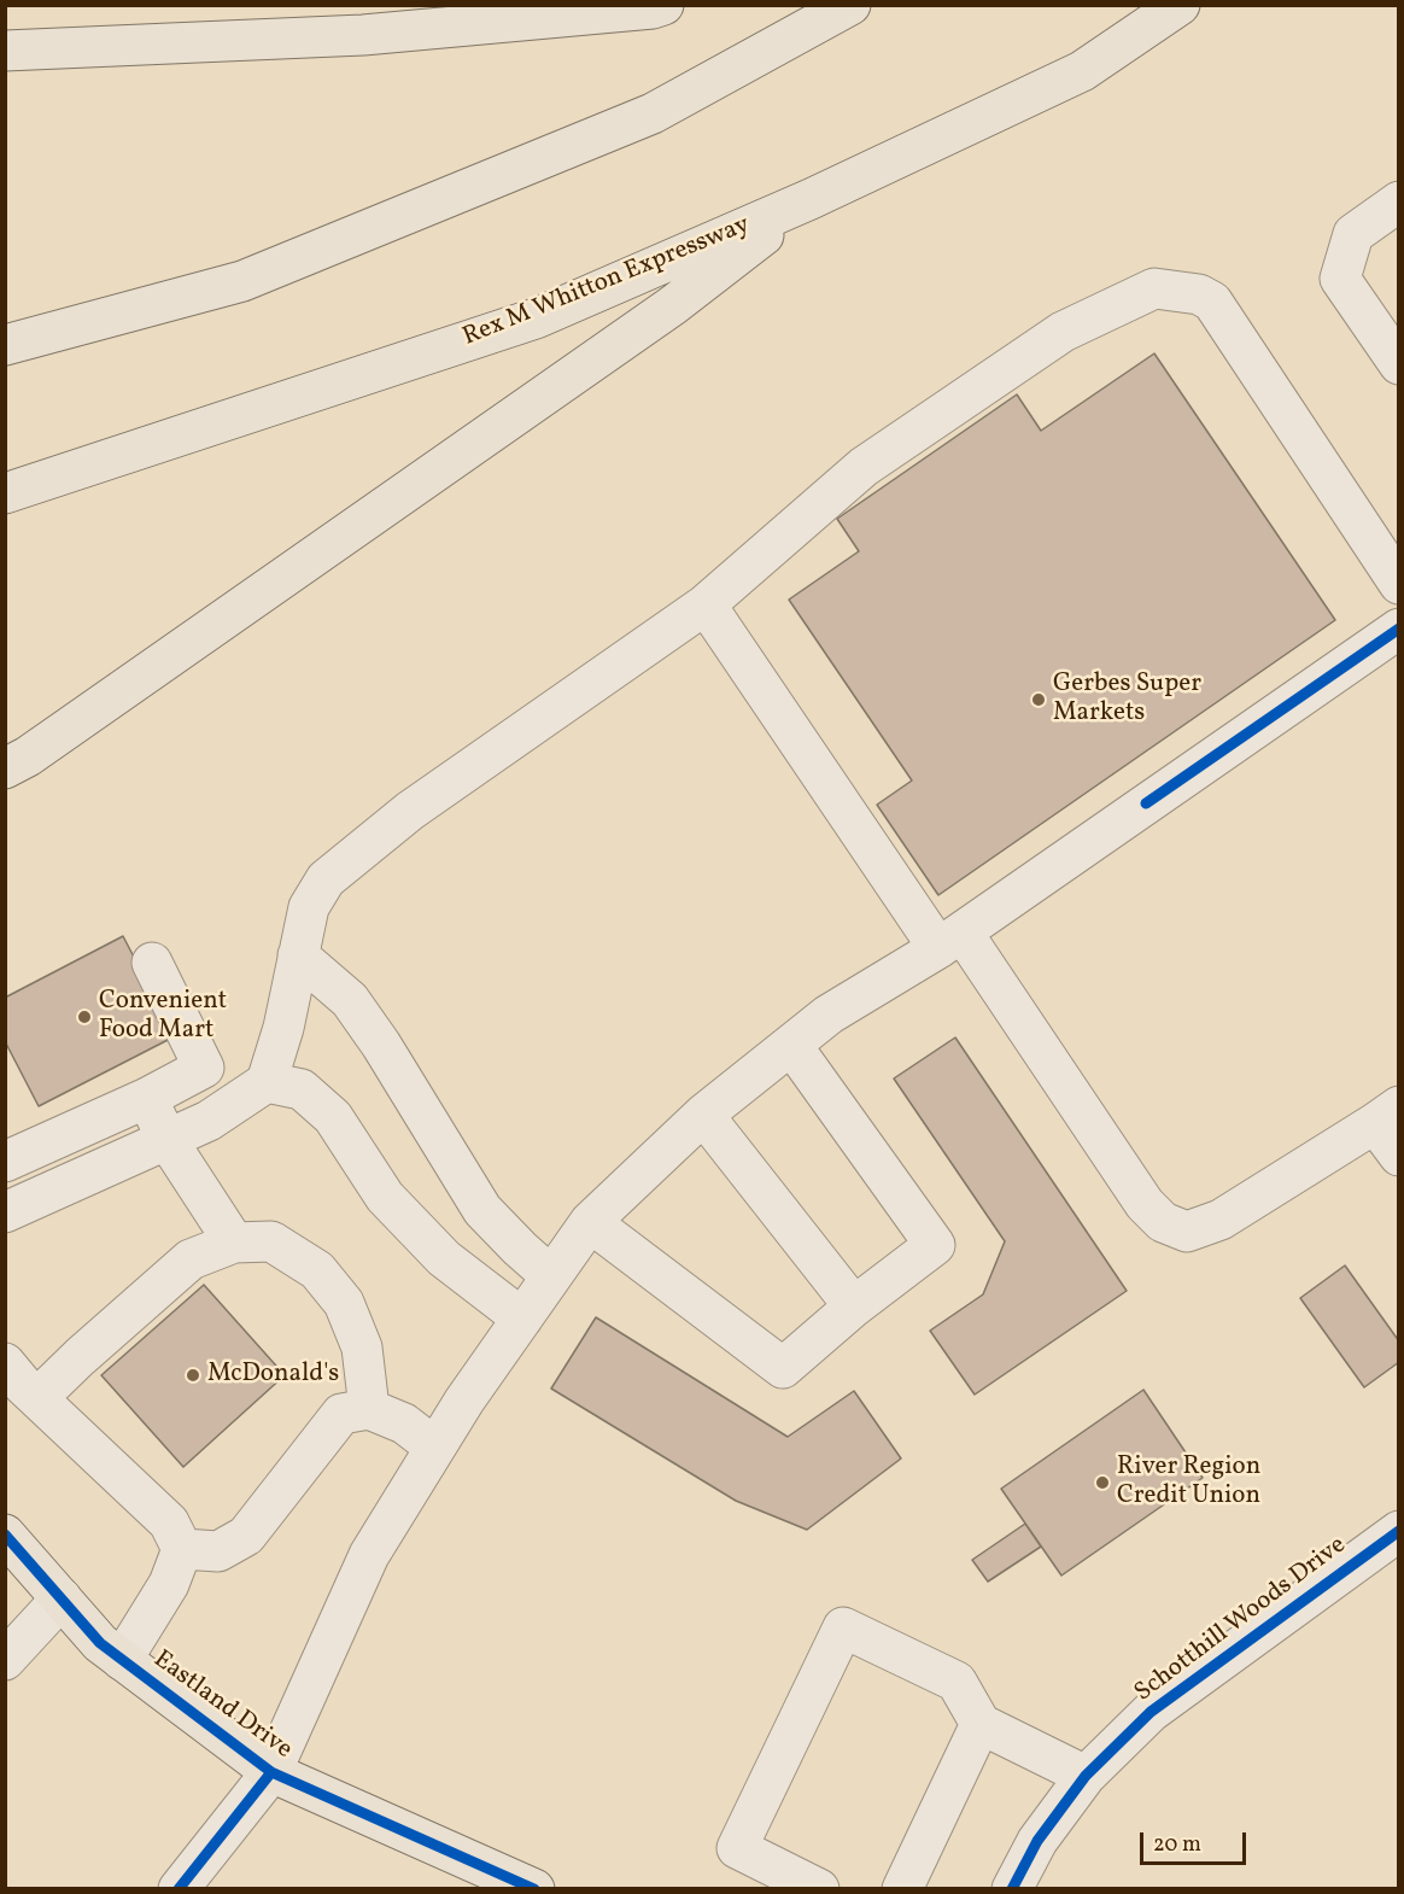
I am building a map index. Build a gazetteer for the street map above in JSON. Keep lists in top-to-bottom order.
{
  "streets": {
    "main road": ["Rex M Whitton Expressway", "Eastland Drive"],
    "street": ["Schotthill Woods Drive"]
  },
  "places": [
    "Gerbes Super Markets",
    "Convenient Food Mart",
    "McDonald's",
    "River Region Credit Union"
  ],
  "scale_bar": "20 m"
}
